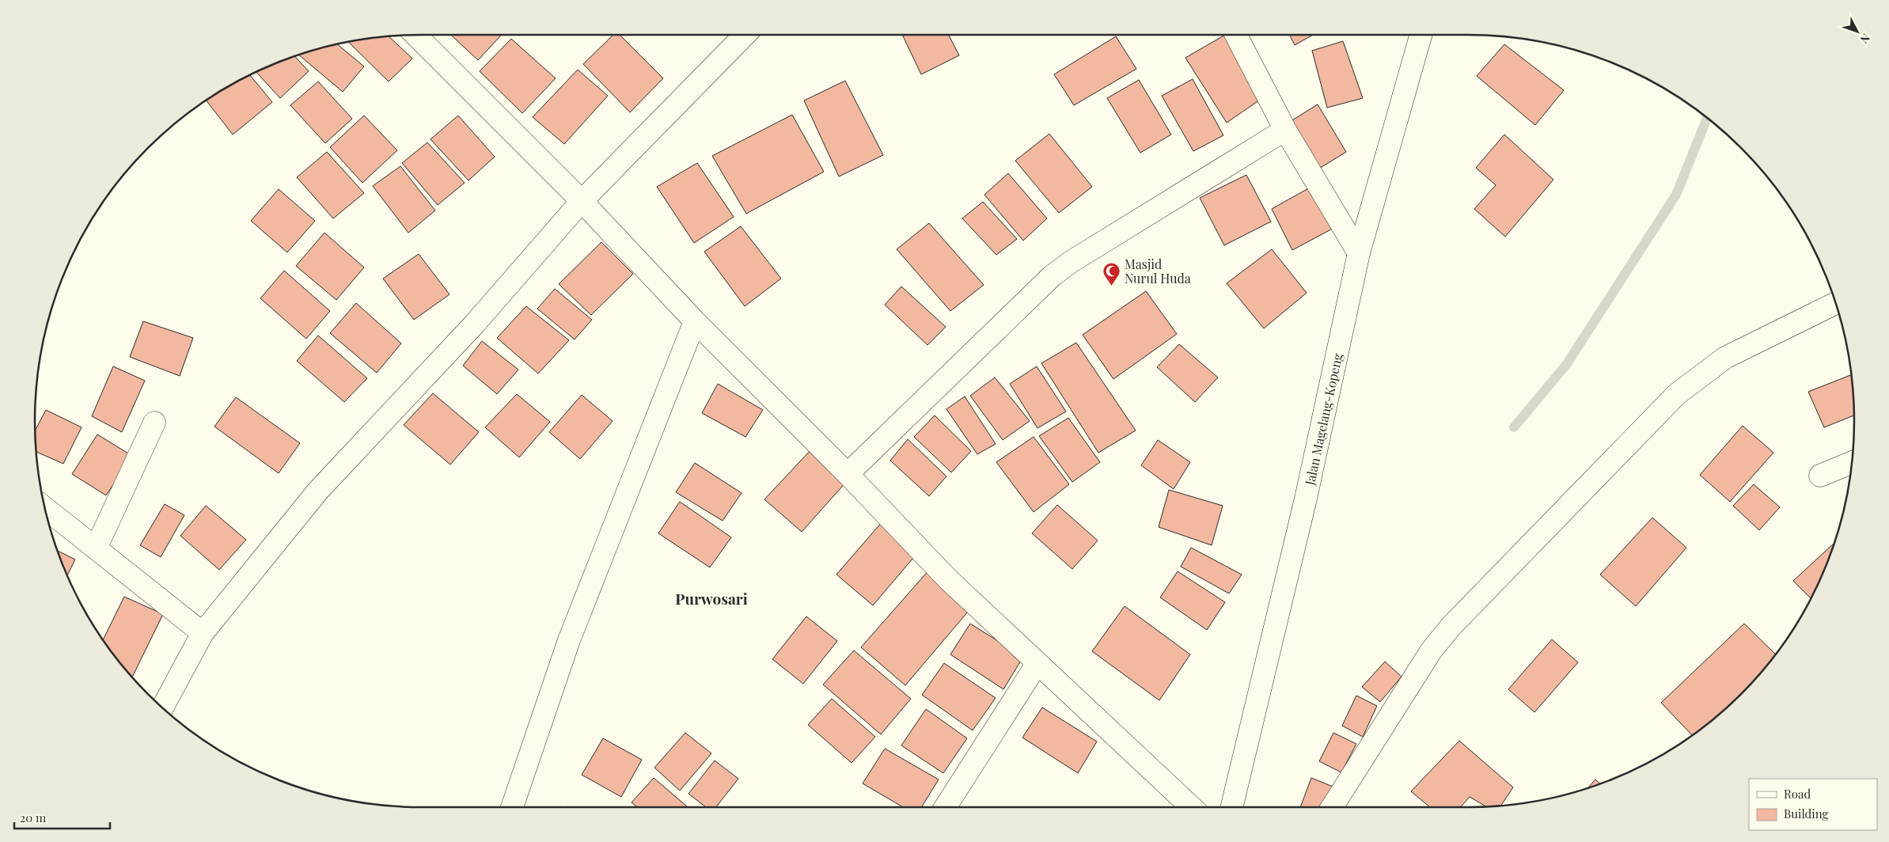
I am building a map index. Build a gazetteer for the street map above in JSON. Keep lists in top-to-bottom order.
{
  "streets": {
    "street": ["Jalan Magelang-Kopeng"]
  },
  "districts": ["Purwosari"],
  "places": {
    "mosque": ["Masjid Nurul Huda"]
  },
  "legend": ["Road", "Building"],
  "scale_bar": "20 m",
  "north": "bottom right"
}
